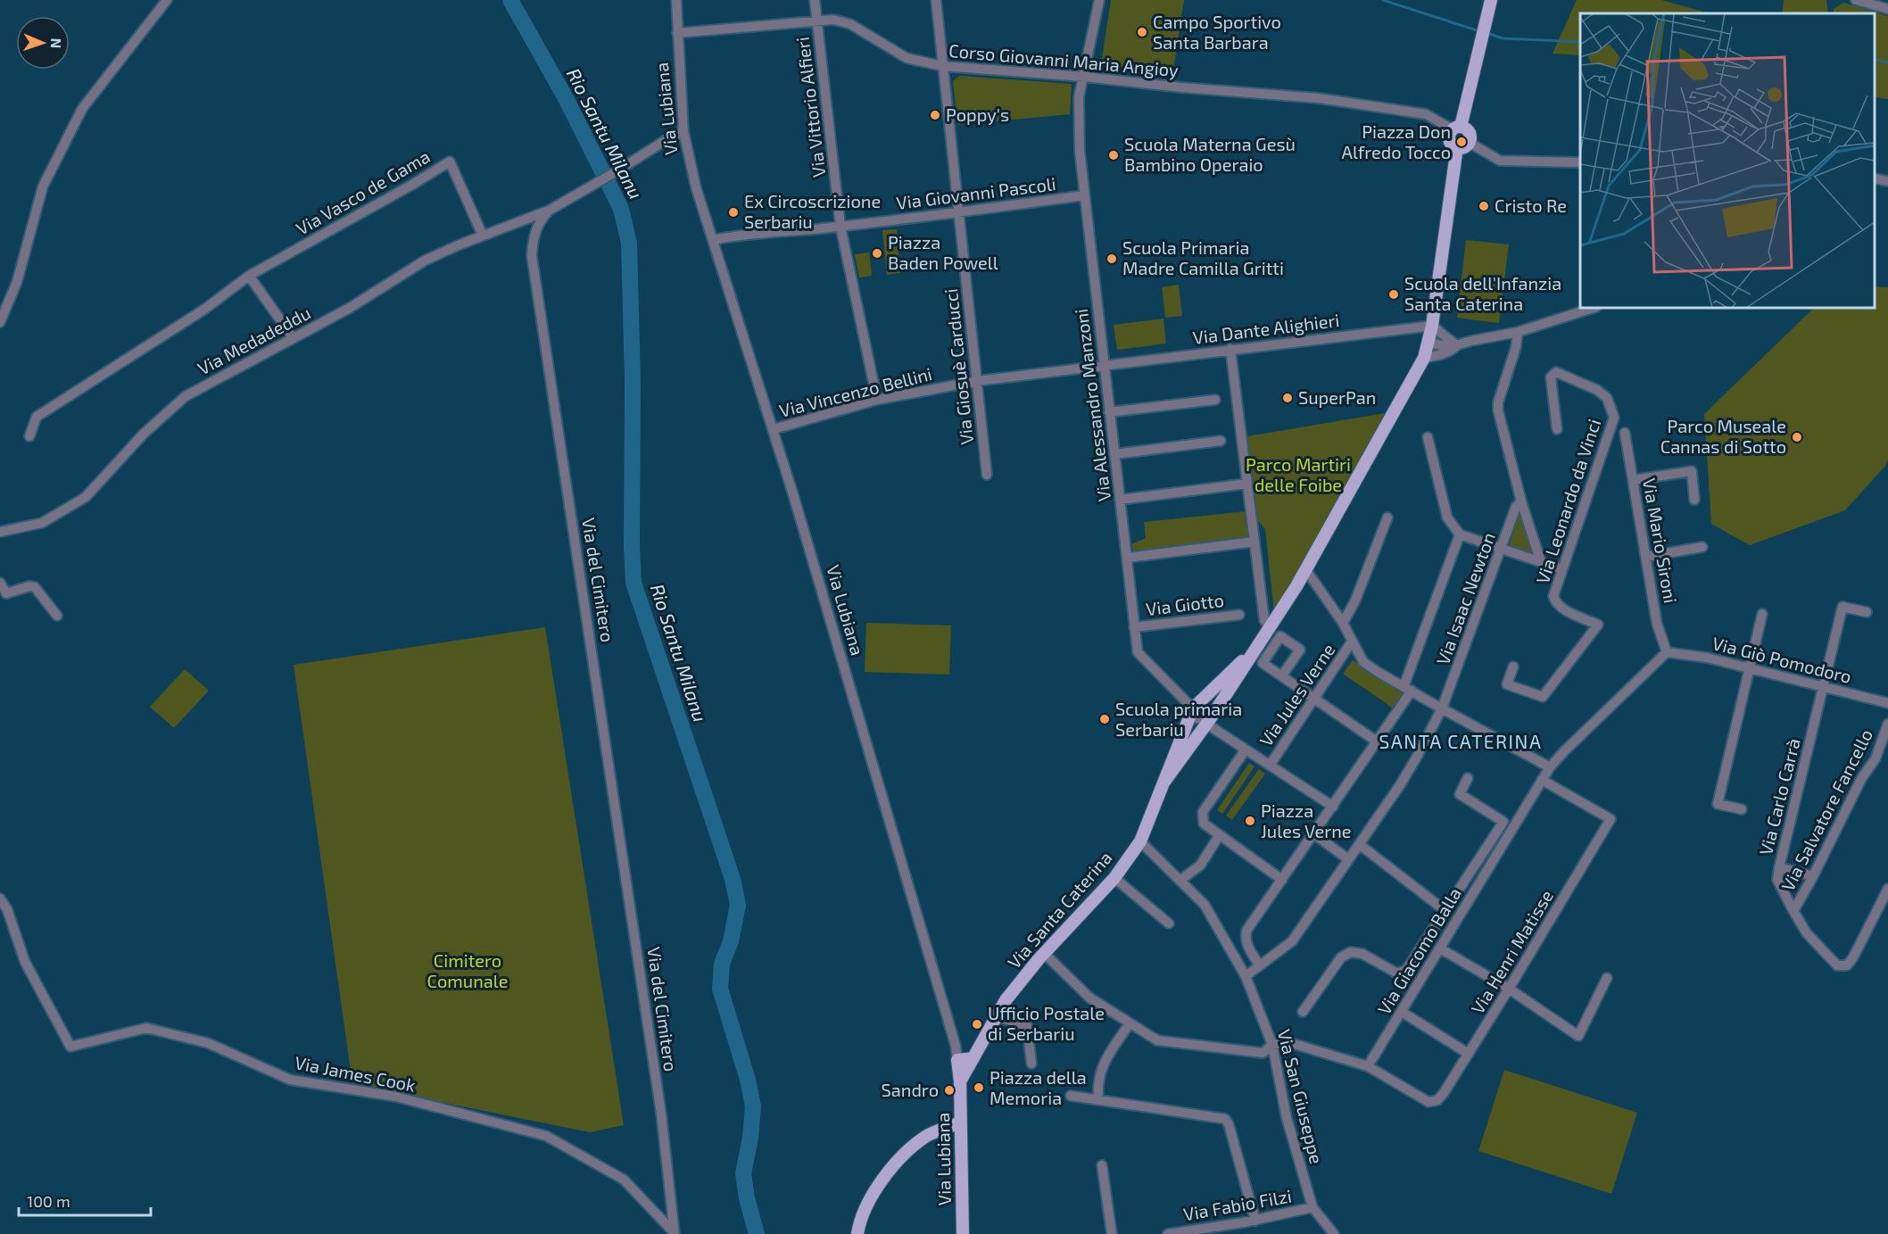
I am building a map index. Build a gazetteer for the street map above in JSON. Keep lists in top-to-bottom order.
{
  "streets": {
    "main road": ["Via Lubiana", "Via Santa Caterina"],
    "street": [
      "Corso Giovanni Maria Angioy",
      "Via Vittorio Alfieri",
      "Via Vasco de Gama",
      "Via Giovanni Pascoli",
      "Via Dante Alighieri",
      "Via Medadeddu",
      "Via Giosuè Carducci",
      "Via Vincenzo Bellini",
      "Via Alessandro Manzoni",
      "Via Leonardo da Vinci",
      "Via Mario Sironi",
      "Via del Cimitero",
      "Via Isaac Newton",
      "Via Giotto",
      "Via Giò Pomodoro",
      "Via Jules Verne",
      "Via Carlo Carrà",
      "Via Salvatore Fancello",
      "Via Giacomo Balla",
      "Via Henri Matisse",
      "Via James Cook",
      "Via San Giuseppe",
      "Via Fabio Filzi"
    ]
  },
  "crossings": [
    ["Corso Giovanni Maria Angioy", "Via Vittorio Alfieri"],
    ["Corso Giovanni Maria Angioy", "Via Lubiana"],
    ["Corso Giovanni Maria Angioy", "Via Giosuè Carducci"],
    ["Corso Giovanni Maria Angioy", "Via Alessandro Manzoni"],
    ["Corso Giovanni Maria Angioy", "Via Santa Caterina"],
    ["Via Vittorio Alfieri", "Via Giovanni Pascoli"],
    ["Via Vittorio Alfieri", "Via Vincenzo Bellini"],
    ["Via Lubiana", "Via Giovanni Pascoli"],
    ["Via Lubiana", "Via Vincenzo Bellini"],
    ["Via Lubiana", "Via del Cimitero"],
    ["Via Lubiana", "Via Santa Caterina"],
    ["Via Vasco de Gama", "Via Medadeddu"],
    ["Via Giovanni Pascoli", "Via Giosuè Carducci"],
    ["Via Giovanni Pascoli", "Via Alessandro Manzoni"],
    ["Via Dante Alighieri", "Via Vincenzo Bellini"],
    ["Via Dante Alighieri", "Via Alessandro Manzoni"],
    ["Via Dante Alighieri", "Via Santa Caterina"],
    ["Via Medadeddu", "Via del Cimitero"],
    ["Via Giosuè Carducci", "Via Vincenzo Bellini"],
    ["Via Vincenzo Bellini", "Via Alessandro Manzoni"],
    ["Via Alessandro Manzoni", "Via Giotto"],
    ["Via Alessandro Manzoni", "Via Santa Caterina"],
    ["Via Mario Sironi", "Via Giò Pomodoro"],
    ["Via Mario Sironi", "Via Giacomo Balla"],
    ["Via del Cimitero", "Via James Cook"],
    ["Via Isaac Newton", "Via San Giuseppe"],
    ["Via Giò Pomodoro", "Via Carlo Carrà"],
    ["Via Giò Pomodoro", "Via Giacomo Balla"],
    ["Via Carlo Carrà", "Via Salvatore Fancello"],
    ["Via Santa Caterina", "Via San Giuseppe"],
    ["Via Giacomo Balla", "Via Henri Matisse"],
    ["Via San Giuseppe", "Via Fabio Filzi"]
  ],
  "districts": ["SANTA CATERINA"],
  "water": ["Rio Santu Milanu"],
  "parks": ["Parco Martiri delle Foibe", "Cimitero Comunale"],
  "places": [
    "Campo Sportivo Santa Barbara",
    "Poppy's",
    "Piazza Don Alfredo Tocco",
    "Scuola Materna Gesù Bambino Operaio",
    "Cristo Re",
    "Ex Circoscrizione Serbariu",
    "Piazza Baden Powell",
    "Scuola Primaria Madre Camilla Gritti",
    "Scuola dell'Infanzia Santa Caterina",
    "SuperPan",
    "Parco Museale Cannas di Sotto",
    "Scuola primaria Serbariu",
    "Piazza Jules Verne",
    "Ufficio Postale di Serbariu",
    "Piazza della Memoria",
    "Sandro"
  ],
  "scale_bar": "100 m",
  "north": "right"
}
